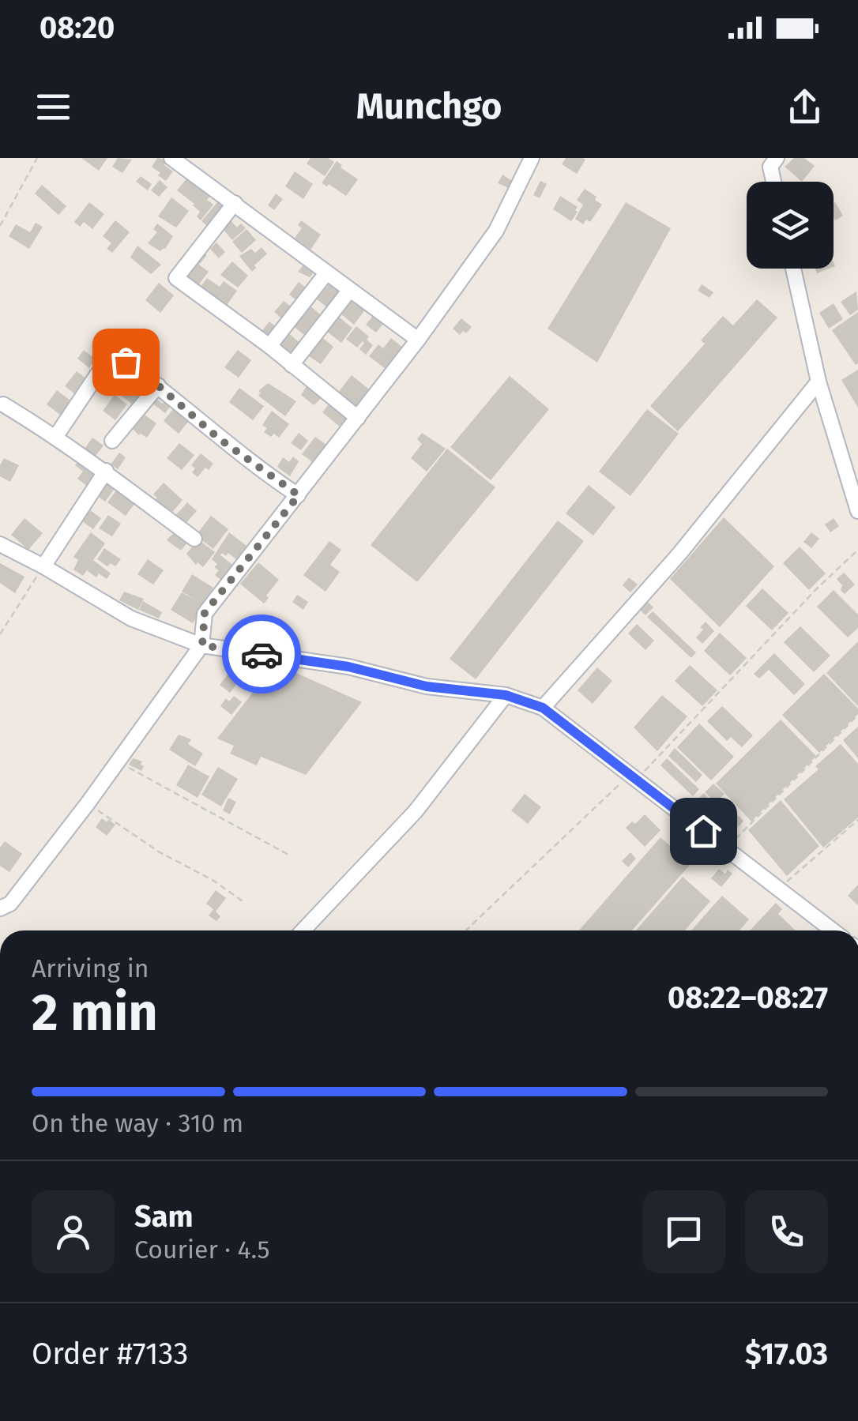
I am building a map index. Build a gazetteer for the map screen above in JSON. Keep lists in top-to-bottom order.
{
  "page": {
    "status": "08:20",
    "header": "Munchgo",
    "heading": ["2 min", "Arriving in", "08:22–08:27"],
    "panel": [
      "Sam",
      "Courier · 4.5",
      "Order #7133",
      "$17.03"
    ],
    "bar": "On the way · 310 m"
  }
}
